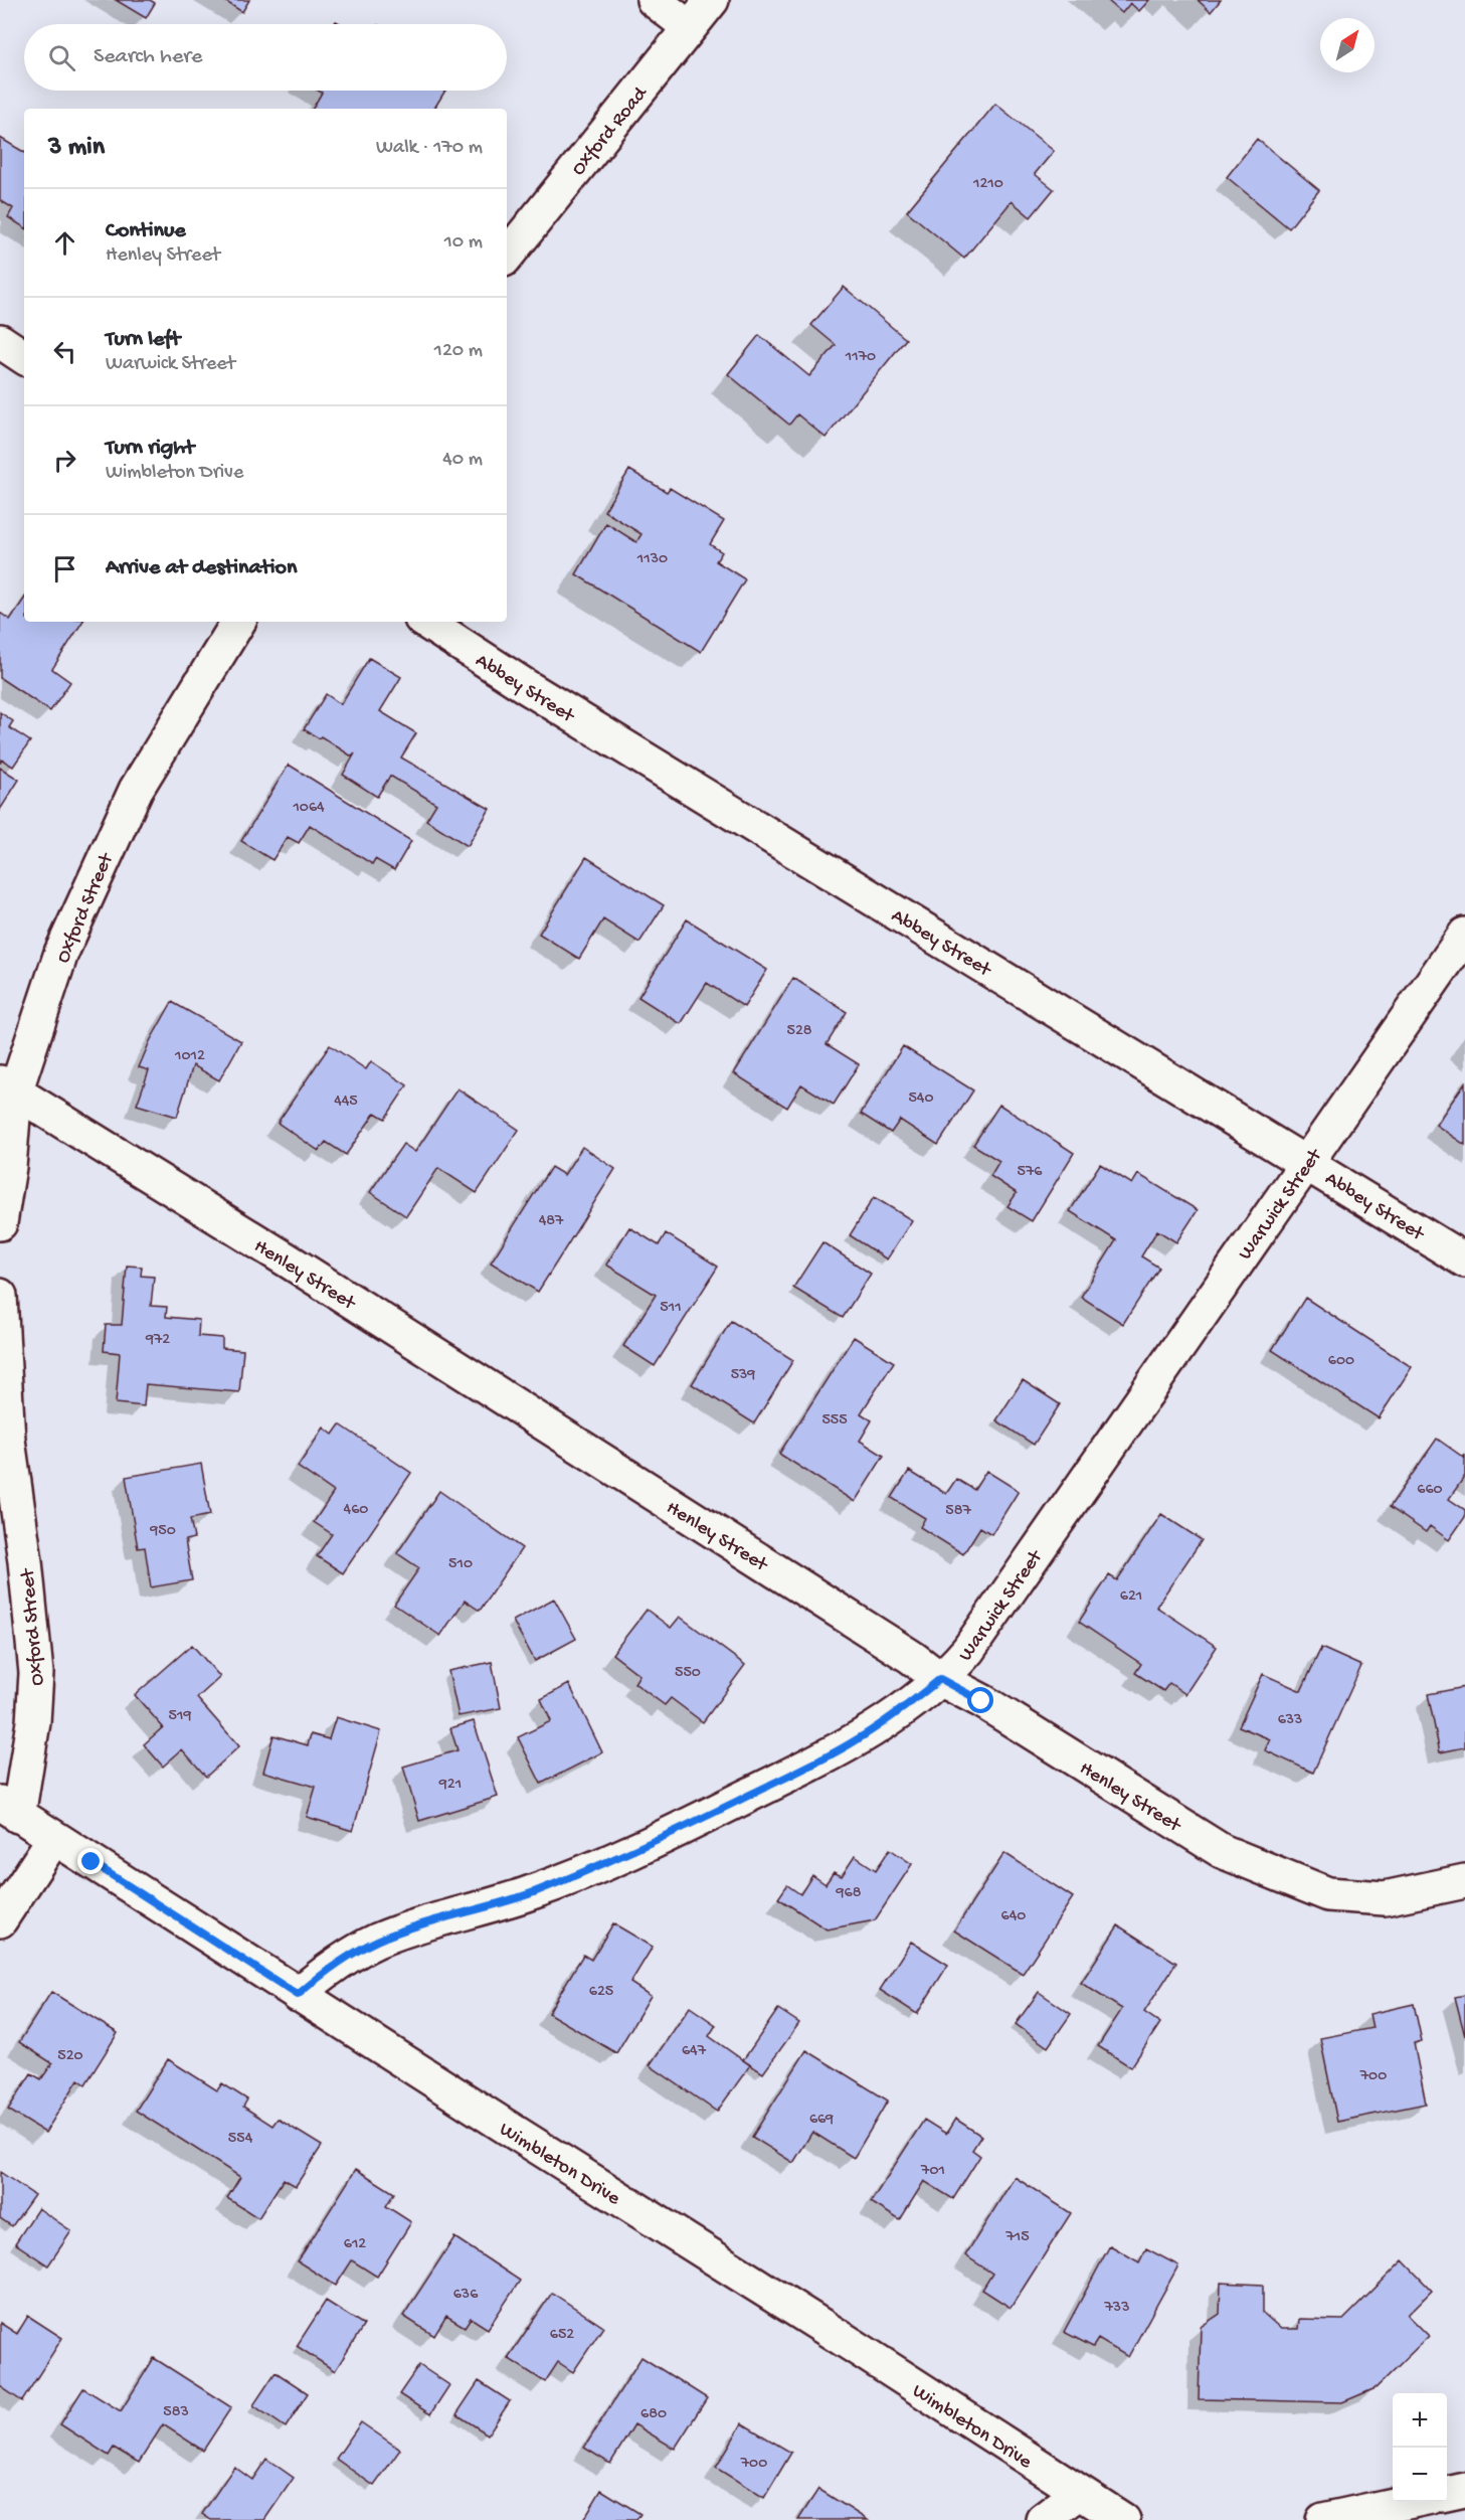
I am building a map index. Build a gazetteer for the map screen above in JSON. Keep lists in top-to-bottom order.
{
  "streets": {
    "street": [
      "Oxford Road",
      "Abbey Street",
      "Oxford Street",
      "Warwick Street",
      "Henley Street",
      "Wimbleton Drive"
    ]
  },
  "crossings": [
    ["Abbey Street", "Warwick Street"],
    ["Oxford Street", "Henley Street"],
    ["Oxford Street", "Wimbleton Drive"],
    ["Warwick Street", "Henley Street"],
    ["Warwick Street", "Wimbleton Drive"]
  ],
  "house_numbers": [
    "1210",
    "1170",
    "1130",
    "1064",
    "528",
    "1012",
    "540",
    "445",
    "576",
    "487",
    "511",
    "972",
    "600",
    "539",
    "555",
    "660",
    "460",
    "587",
    "950",
    "510",
    "621",
    "550",
    "519",
    "633",
    "921",
    "968",
    "640",
    "625",
    "647",
    "520",
    "700",
    "669",
    "554",
    "701",
    "715",
    "612",
    "636",
    "733",
    "652",
    "583",
    "680",
    "700"
  ],
  "north": "top right",
  "page": {
    "search": "Search here",
    "heading": ["3 min", "Walk · 170 m"],
    "list": [
      ["Continue", "Henley Street", "10 m"],
      ["Turn left", "Warwick Street", "120 m"],
      ["Turn right", "Wimbleton Drive", "40 m"],
      "Arrive at destination"
    ],
    "map_buttons": ["+", "−"]
  }
}
